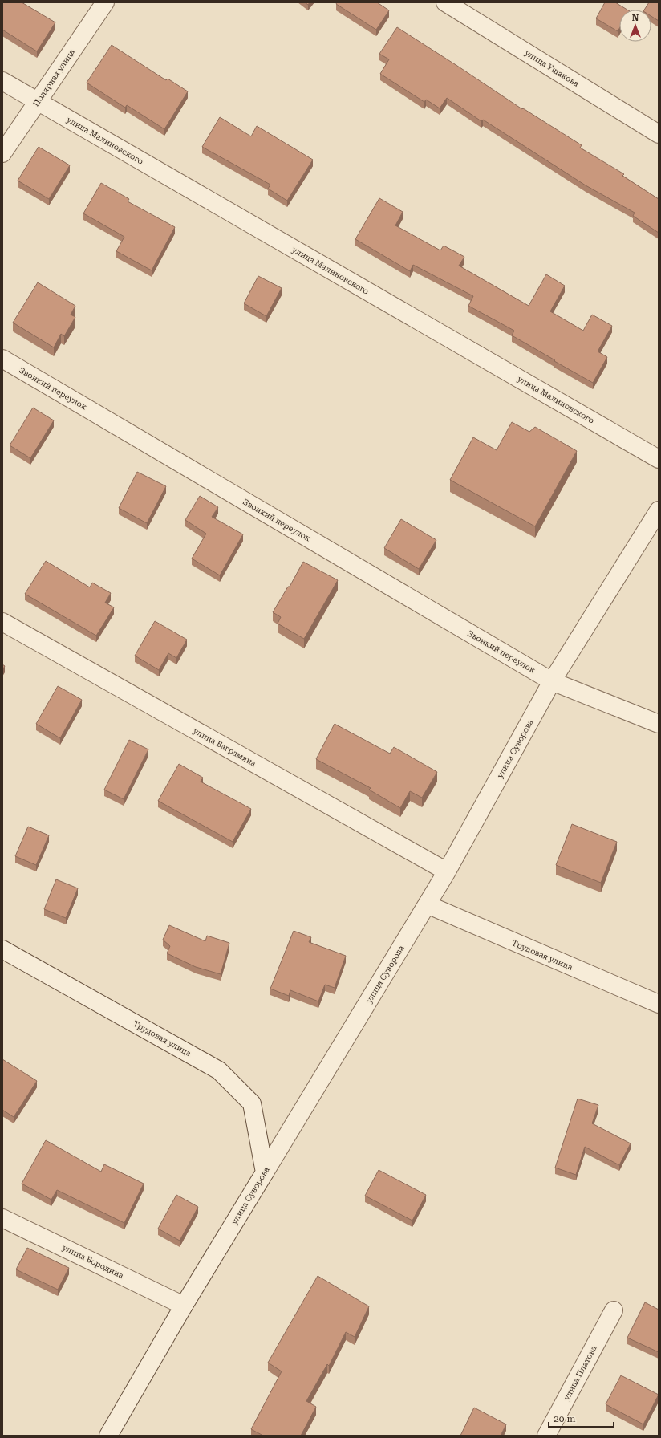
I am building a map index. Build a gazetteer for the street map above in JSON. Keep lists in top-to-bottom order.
{
  "streets": {
    "street": [
      "улица Ушакова",
      "Полярная улица",
      "улица Малиновского",
      "Звонкий переулок",
      "улица Баграмяна",
      "улица Суворова",
      "Трудовая улица",
      "улица Бородина",
      "улица Платова"
    ]
  },
  "crossings": [
    ["Полярная улица", "улица Малиновского"],
    ["Звонкий переулок", "улица Суворова"],
    ["улица Баграмяна", "улица Суворова"],
    ["улица Суворова", "Трудовая улица"],
    ["улица Суворова", "улица Бородина"]
  ],
  "scale_bar": "20 m",
  "north": "top"
}
